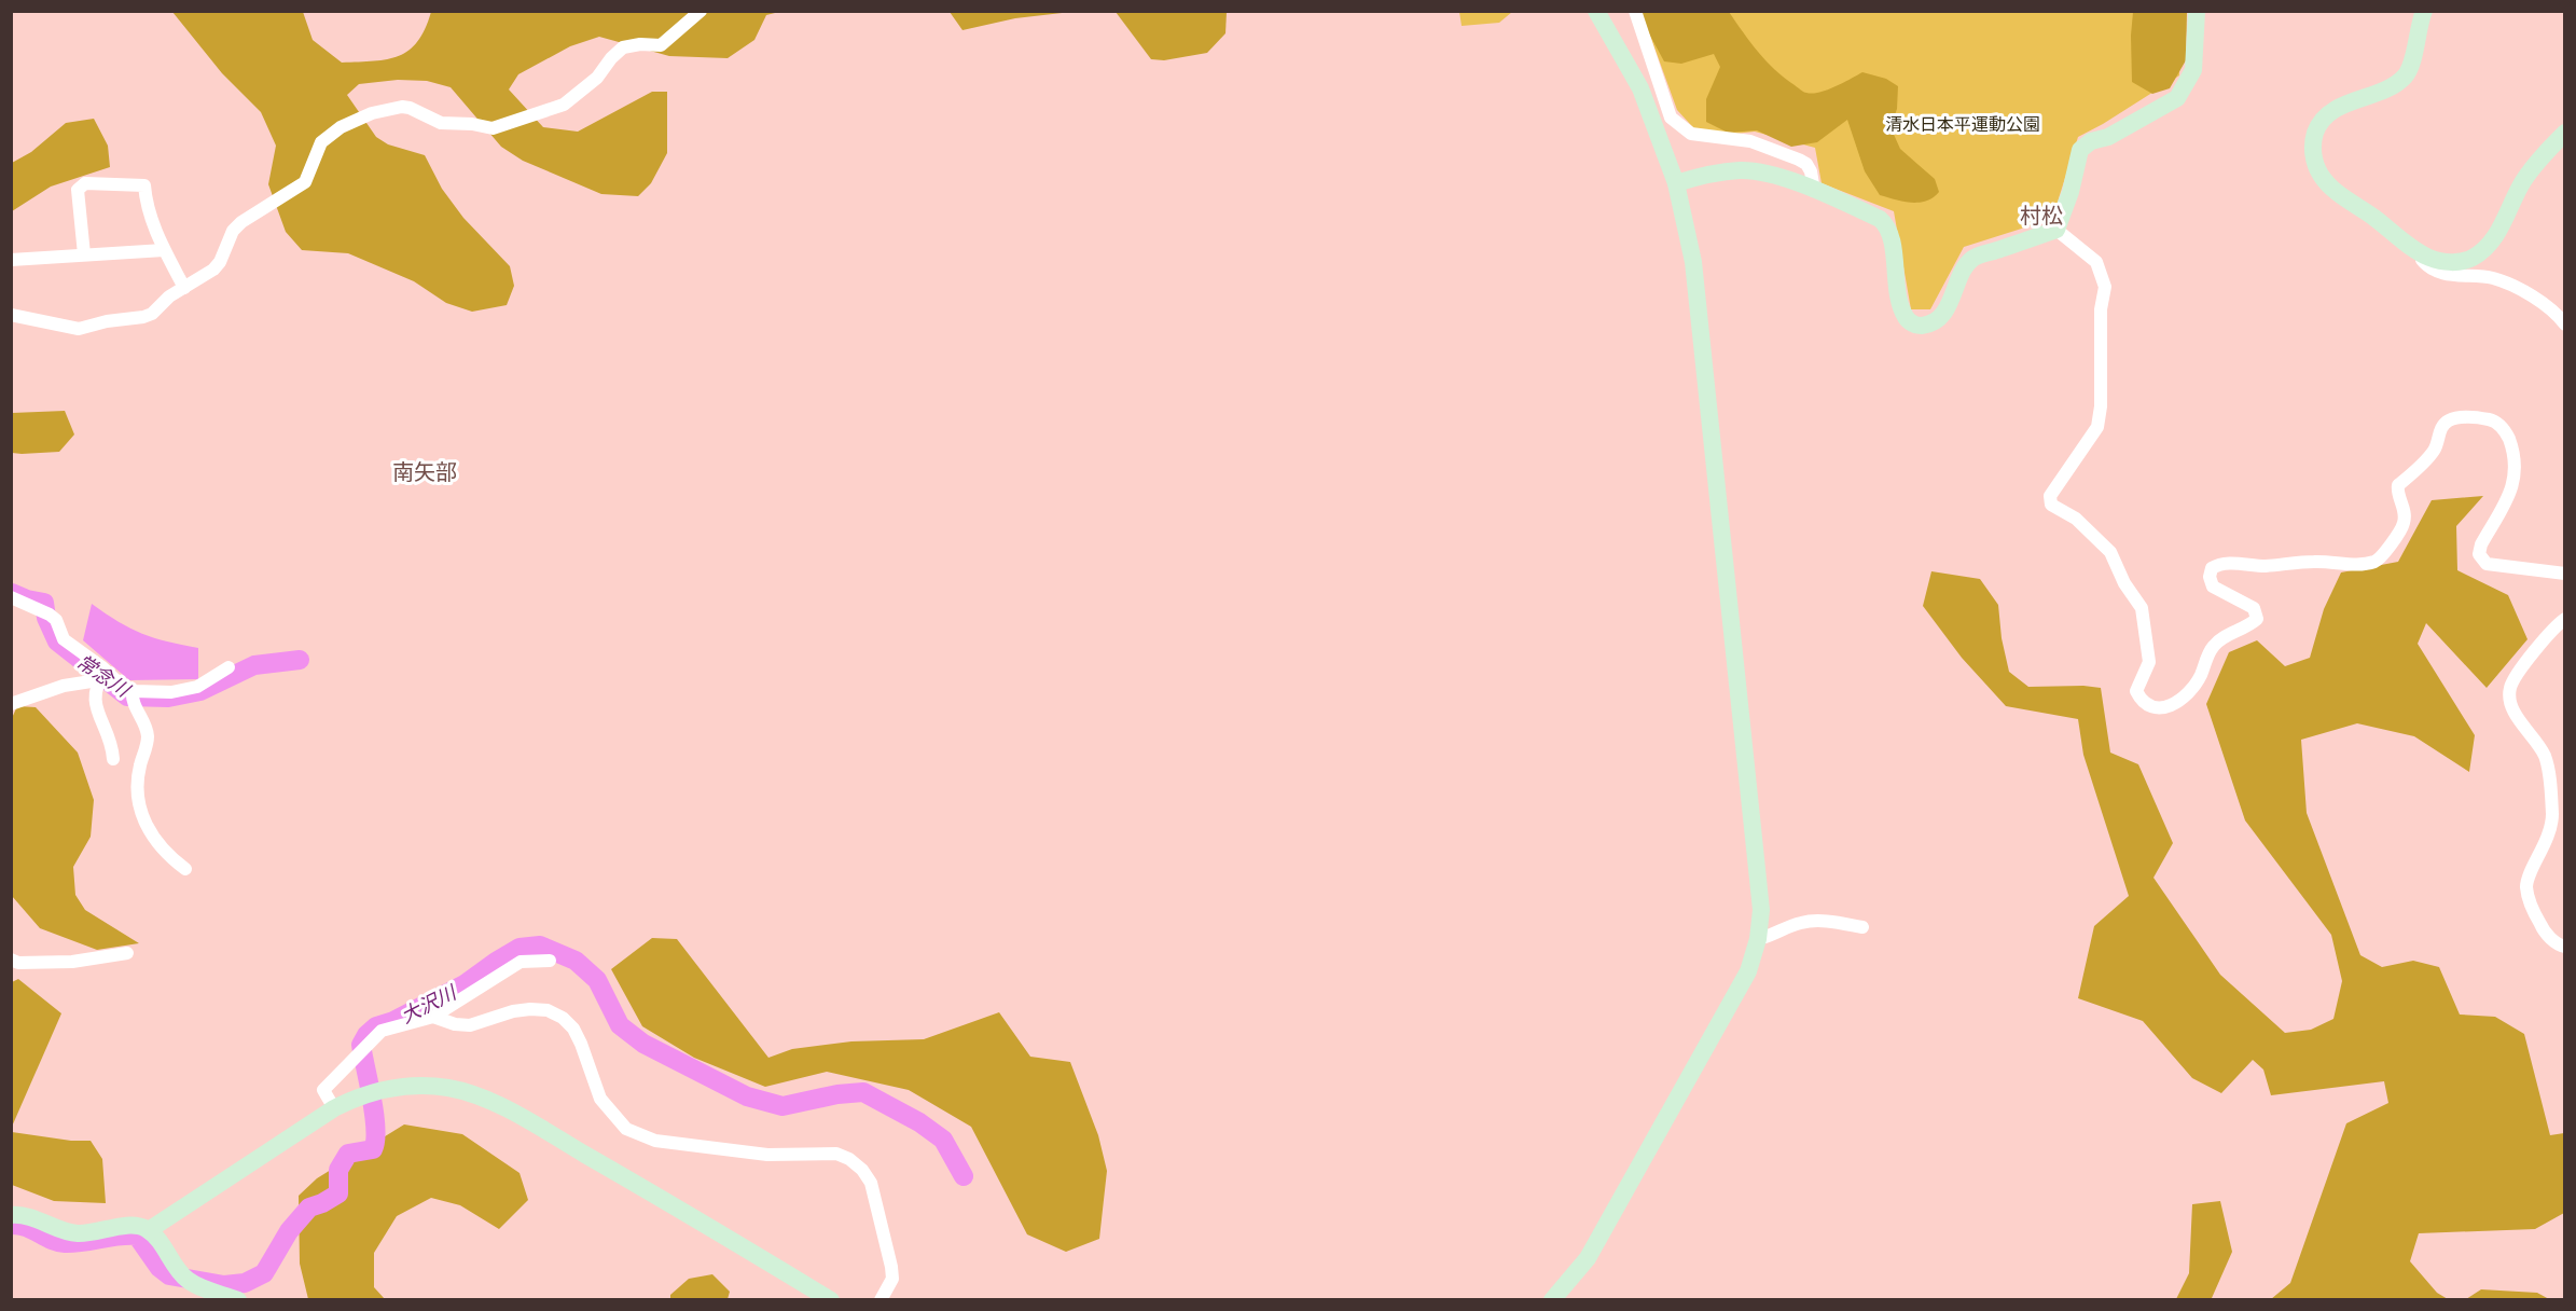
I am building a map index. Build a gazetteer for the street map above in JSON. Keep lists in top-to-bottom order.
{
  "districts": ["村松", "南矢部"],
  "water": ["常念川", "大沢川"],
  "parks": ["清水日本平運動公園"]
}
